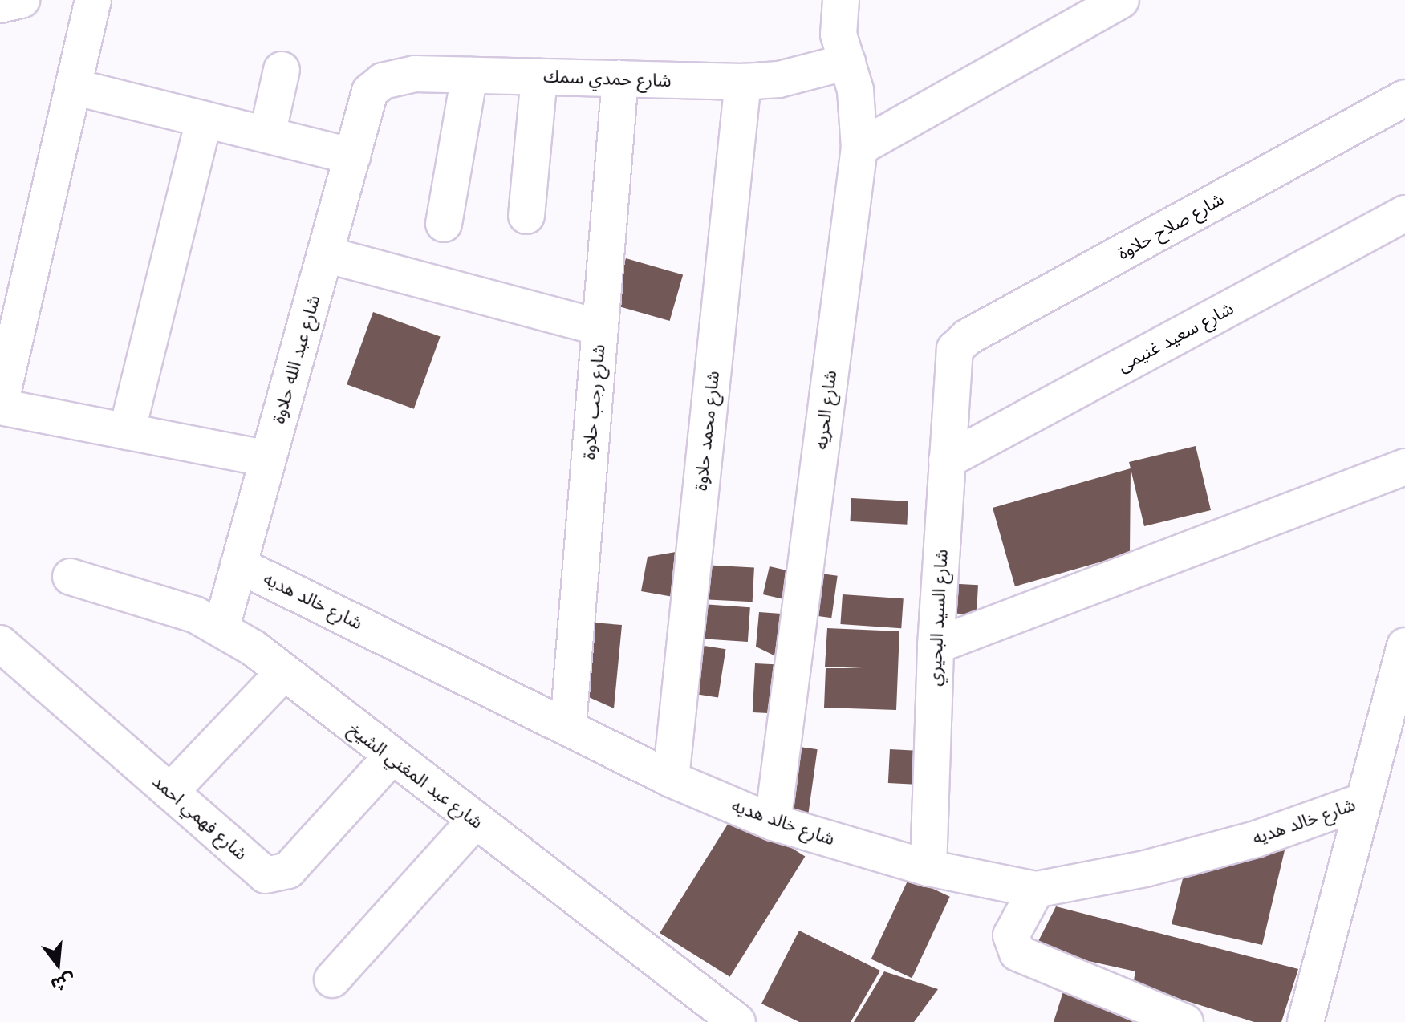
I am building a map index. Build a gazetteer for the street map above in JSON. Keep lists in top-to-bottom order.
{
  "streets": {
    "street": [
      "شارع حمدي سمك",
      "شارع صلاح حلاوة",
      "شارع سعيد غنيمى",
      "شارع عبد الله حلاوة",
      "شارع رجب حلاوة",
      "شارع الحريه",
      "شارع محمد حلاوة",
      "شارع خالد هديه",
      "شارع السيد البحيري",
      "شارع عبد المغني الشيخ",
      "شارع فهمي احمد"
    ]
  },
  "crossings": [
    ["شارع حمدي سمك", "شارع عبد الله حلاوة"],
    ["شارع حمدي سمك", "شارع رجب حلاوة"],
    ["شارع حمدي سمك", "شارع الحريه"],
    ["شارع حمدي سمك", "شارع محمد حلاوة"],
    ["شارع صلاح حلاوة", "شارع السيد البحيري"],
    ["شارع سعيد غنيمى", "شارع السيد البحيري"],
    ["شارع عبد الله حلاوة", "شارع خالد هديه"],
    ["شارع عبد الله حلاوة", "شارع عبد المغني الشيخ"],
    ["شارع رجب حلاوة", "شارع خالد هديه"],
    ["شارع الحريه", "شارع خالد هديه"],
    ["شارع محمد حلاوة", "شارع خالد هديه"],
    ["شارع خالد هديه", "شارع السيد البحيري"],
    ["شارع عبد المغني الشيخ", "شارع فهمي احمد"]
  ],
  "north": "bottom"
}
